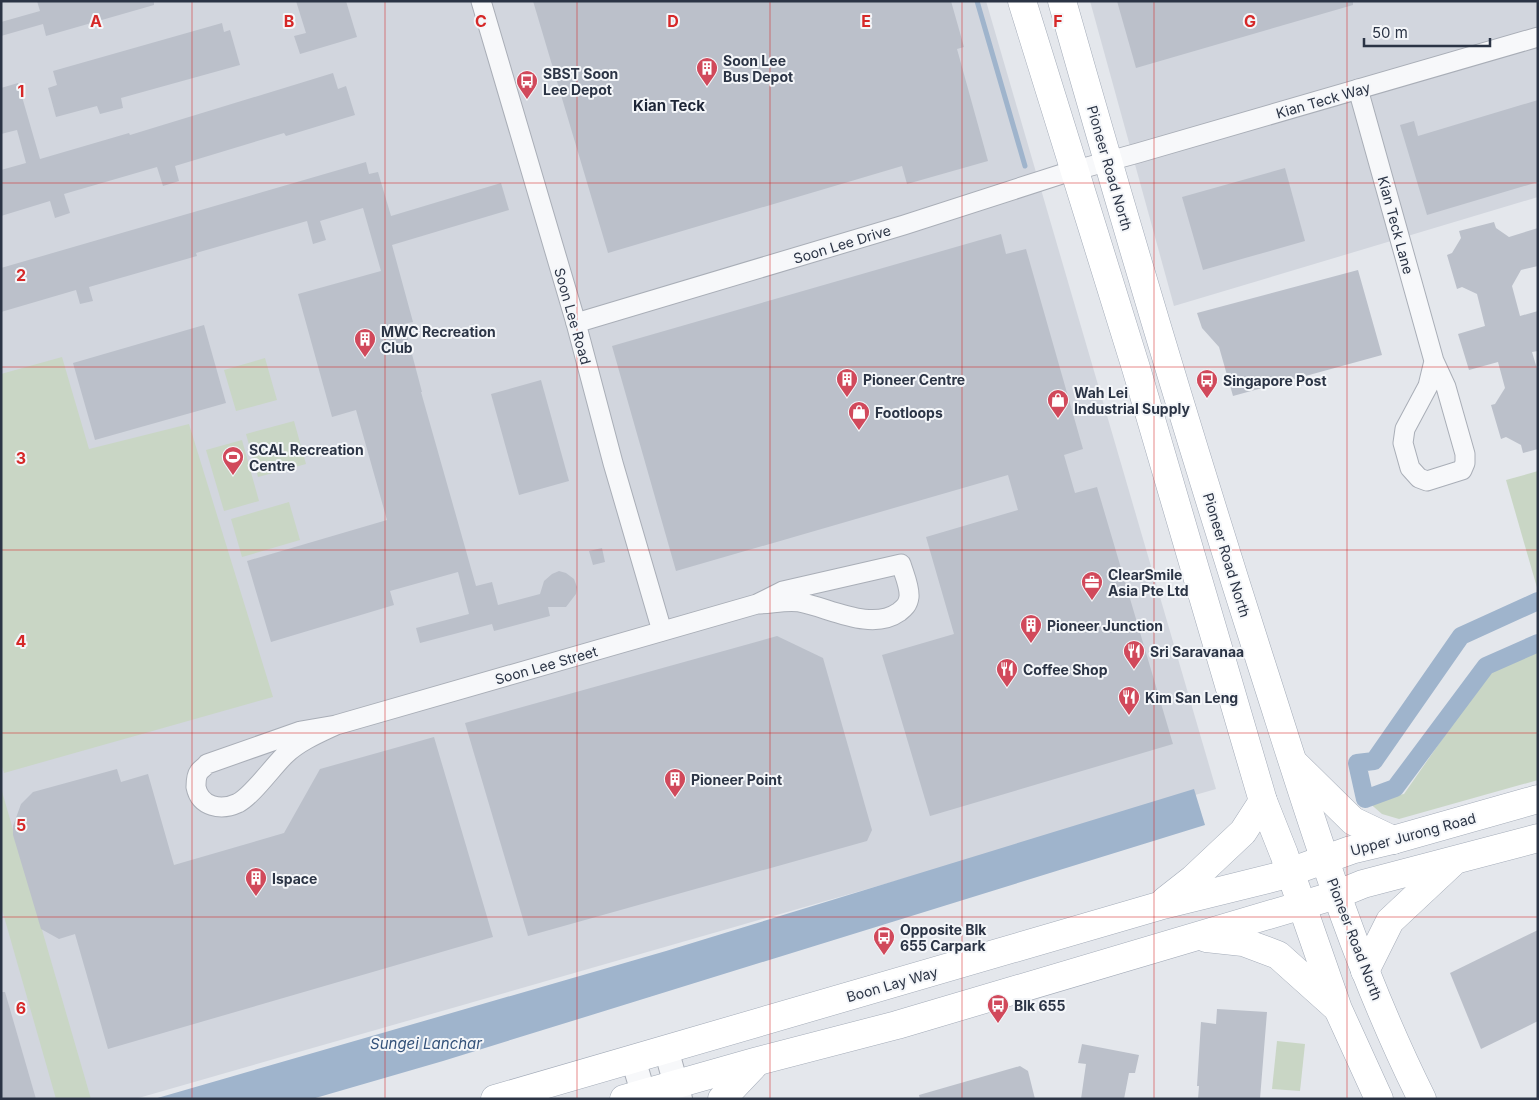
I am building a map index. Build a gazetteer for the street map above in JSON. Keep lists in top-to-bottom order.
{
  "streets": {
    "main road": ["Pioneer Road North", "Upper Jurong Road", "Boon Lay Way"],
    "street": [
      "Kian Teck Way",
      "Kian Teck Lane",
      "Soon Lee Drive",
      "Soon Lee Road",
      "Soon Lee Street"
    ]
  },
  "crossings": [
    ["Kian Teck Way", "Pioneer Road North"],
    ["Kian Teck Way", "Kian Teck Lane"],
    ["Kian Teck Way", "Soon Lee Drive"],
    ["Pioneer Road North", "Soon Lee Drive"],
    ["Pioneer Road North", "Upper Jurong Road"],
    ["Soon Lee Drive", "Soon Lee Road"],
    ["Soon Lee Road", "Soon Lee Street"],
    ["Upper Jurong Road", "Boon Lay Way"]
  ],
  "districts": ["Kian Teck"],
  "water": ["Sungei Lanchar"],
  "places": {
    "building": [
      "Soon Lee Bus Depot",
      "MWC Recreation Club",
      "Pioneer Centre",
      "Pioneer Junction",
      "Pioneer Point",
      "Ispace"
    ],
    "bus stop": [
      "SBST Soon Lee Depot",
      "Singapore Post",
      "Opposite Blk 655 Carpark",
      "Blk 655"
    ],
    "shop": ["Wah Lei Industrial Supply", "Footloops"],
    "sports": ["SCAL Recreation Centre"],
    "office": ["ClearSmile Asia Pte Ltd"],
    "restaurant": ["Sri Saravanaa", "Coffee Shop", "Kim San Leng"]
  },
  "scale_bar": "50 m",
  "grid": {
    "columns": [
      "A",
      "B",
      "C",
      "D",
      "E",
      "F",
      "G"
    ],
    "rows": [
      "1",
      "2",
      "3",
      "4",
      "5",
      "6"
    ]
  }
}
